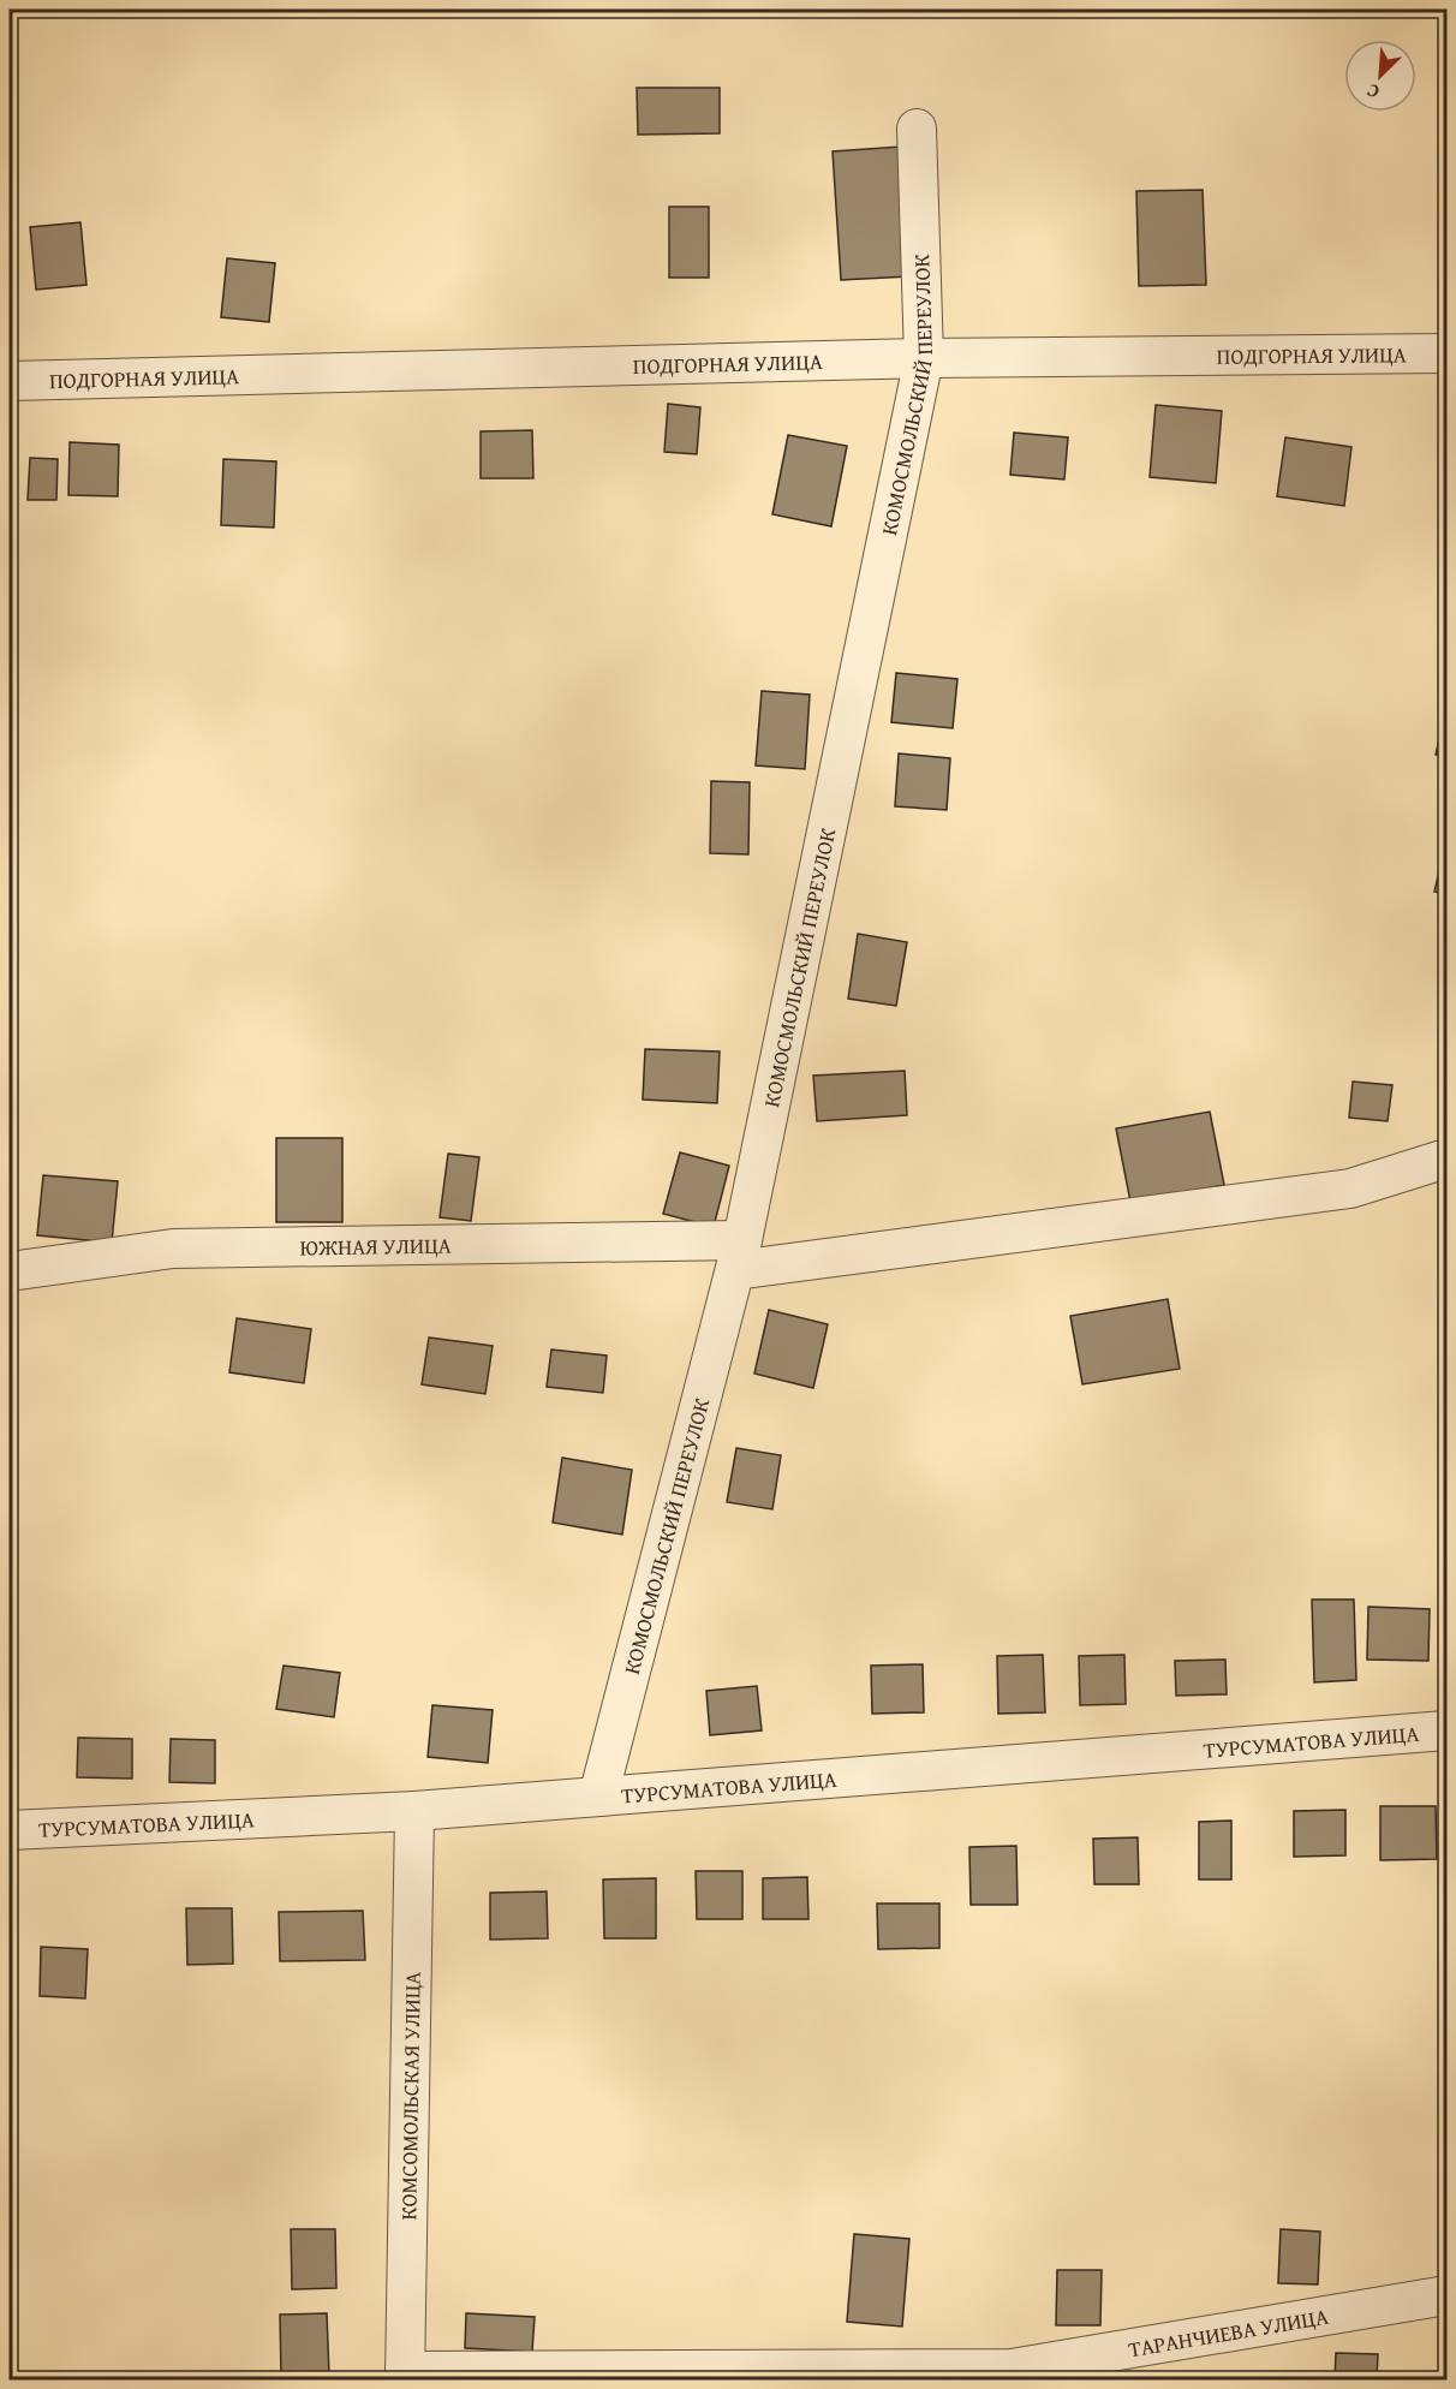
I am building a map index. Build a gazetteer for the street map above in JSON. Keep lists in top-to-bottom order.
{
  "streets": {
    "street": [
      "ПОДГОРНАЯ УЛИЦА",
      "КОМОСМОЛЬСКИЙ ПЕРЕУЛОК",
      "ЮЖНАЯ УЛИЦА",
      "ТУРСУМАТОВА УЛИЦА",
      "КОМСОМОЛЬСКАЯ УЛИЦА",
      "ТАРАНЧИЕВА УЛИЦА"
    ]
  },
  "crossings": [
    ["ПОДГОРНАЯ УЛИЦА", "КОМОСМОЛЬСКИЙ ПЕРЕУЛОК"],
    ["КОМОСМОЛЬСКИЙ ПЕРЕУЛОК", "ЮЖНАЯ УЛИЦА"],
    ["КОМОСМОЛЬСКИЙ ПЕРЕУЛОК", "ТУРСУМАТОВА УЛИЦА"],
    ["ТУРСУМАТОВА УЛИЦА", "КОМСОМОЛЬСКАЯ УЛИЦА"],
    ["КОМСОМОЛЬСКАЯ УЛИЦА", "ТАРАНЧИЕВА УЛИЦА"]
  ],
  "north": "bottom left"
}
